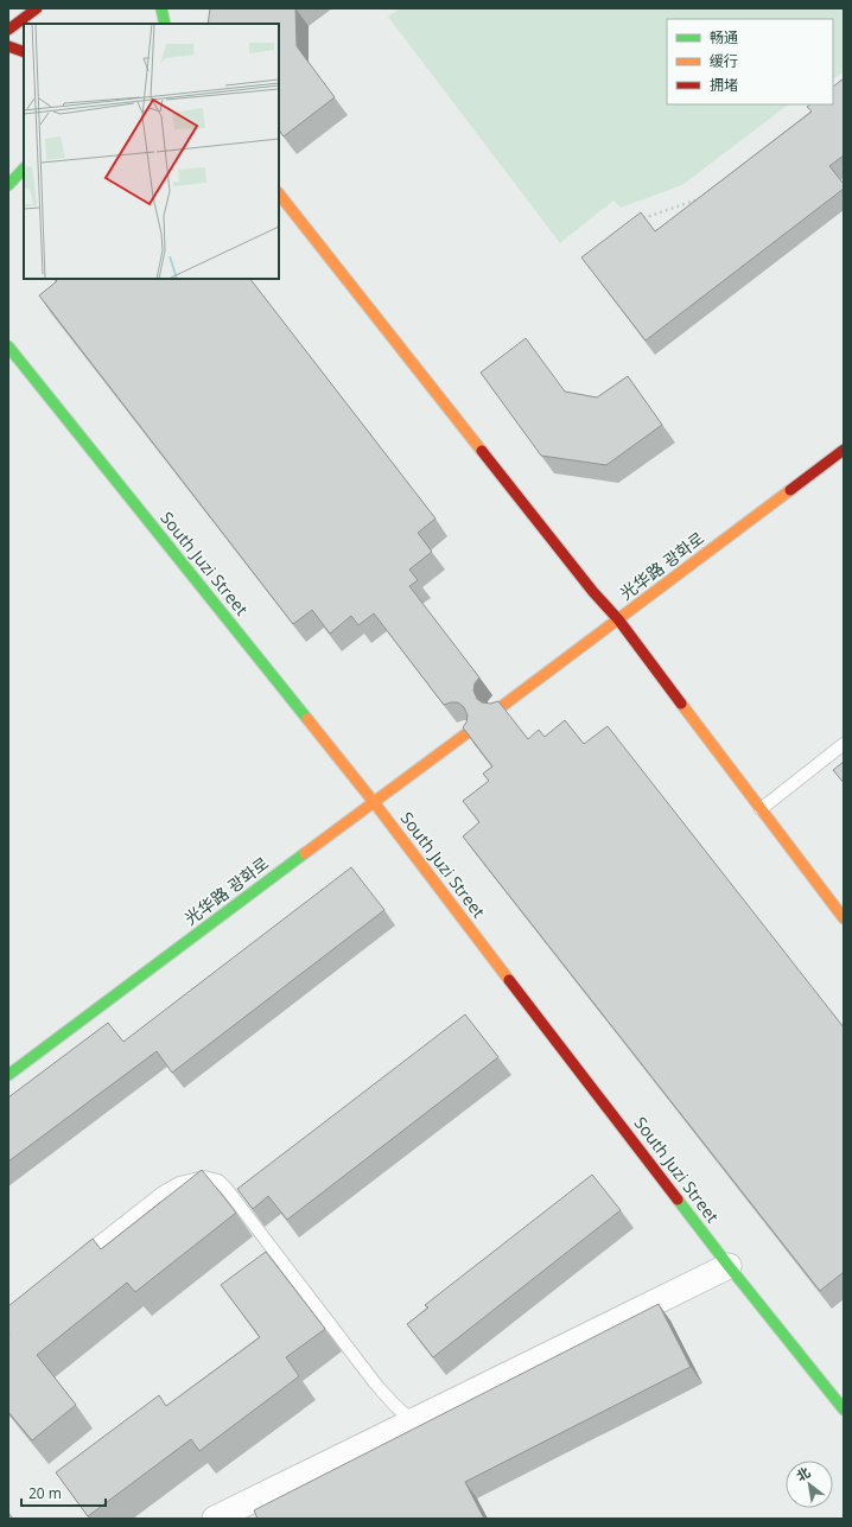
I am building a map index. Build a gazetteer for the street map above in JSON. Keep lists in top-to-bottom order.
{
  "streets": {
    "main road": ["South Juzi Street", "光华路 광화로"]
  },
  "crossings": [
    ["South Juzi Street", "光华路 광화로"]
  ],
  "legend": ["畅通", "缓行", "拥堵"],
  "scale_bar": "20 m",
  "north": "top left"
}
